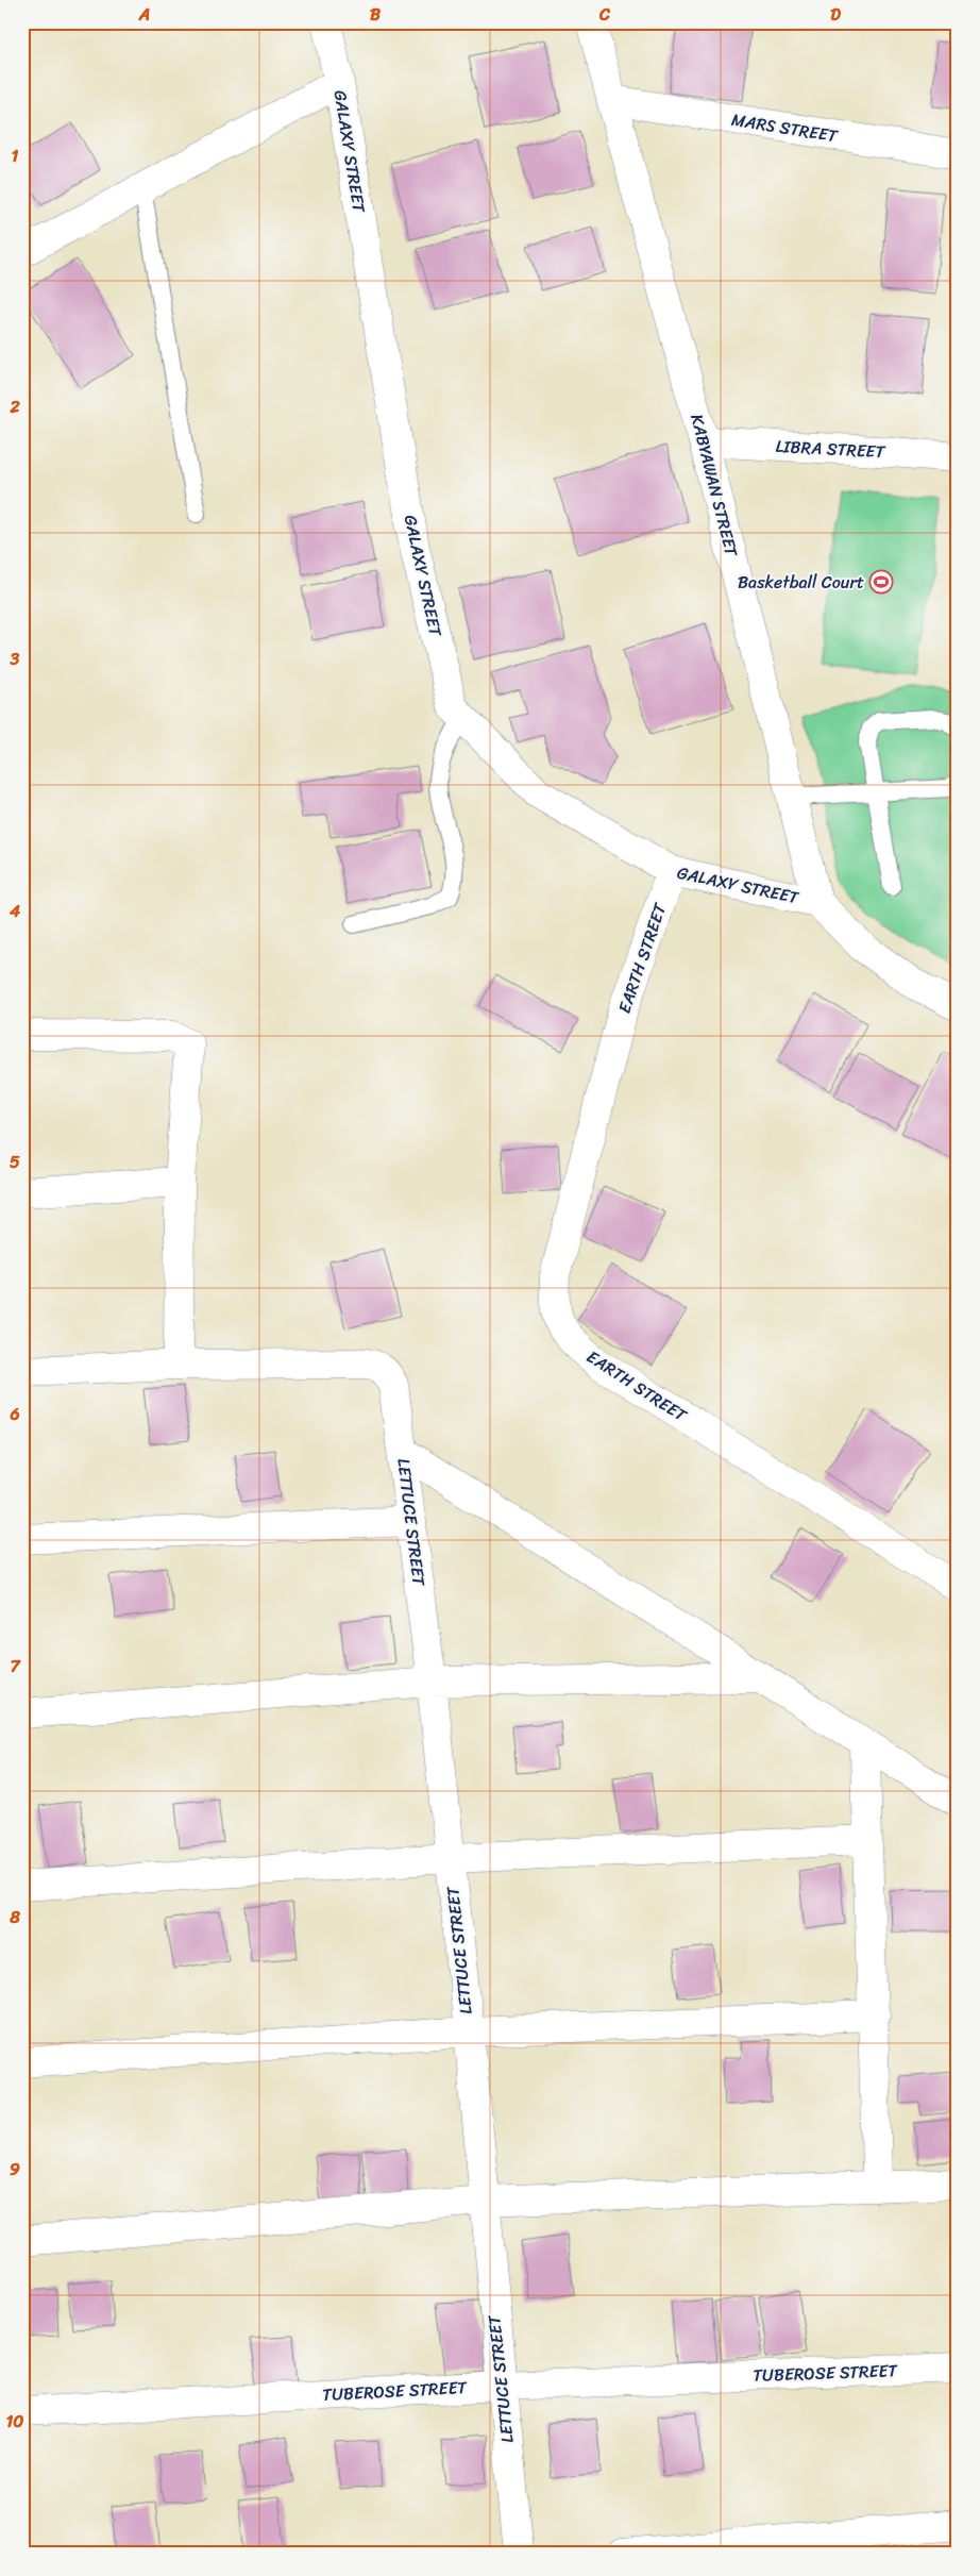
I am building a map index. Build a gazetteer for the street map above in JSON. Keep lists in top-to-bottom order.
{
  "streets": {
    "street": [
      "MARS STREET",
      "GALAXY STREET",
      "LIBRA STREET",
      "KABYAWAN STREET",
      "EARTH STREET",
      "LETTUCE STREET",
      "TUBEROSE STREET"
    ]
  },
  "crossings": [
    ["MARS STREET", "KABYAWAN STREET"],
    ["GALAXY STREET", "KABYAWAN STREET"],
    ["GALAXY STREET", "EARTH STREET"],
    ["LIBRA STREET", "KABYAWAN STREET"],
    ["LETTUCE STREET", "TUBEROSE STREET"]
  ],
  "places": {
    "sports": ["Basketball Court"]
  },
  "grid": {
    "columns": [
      "A",
      "B",
      "C",
      "D"
    ],
    "rows": [
      "1",
      "2",
      "3",
      "4",
      "5",
      "6",
      "7",
      "8",
      "9",
      "10"
    ]
  }
}
